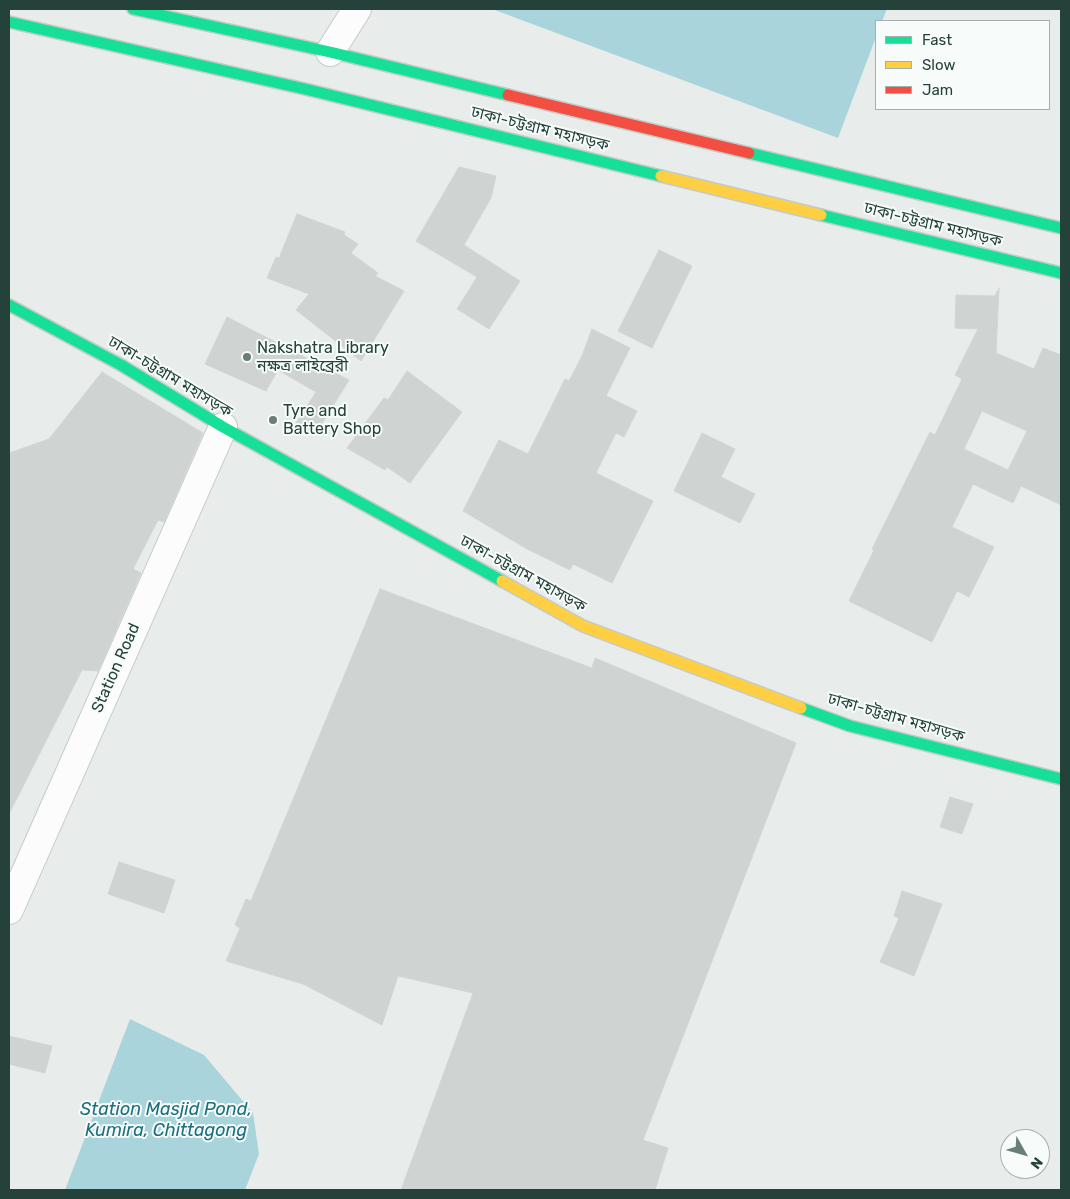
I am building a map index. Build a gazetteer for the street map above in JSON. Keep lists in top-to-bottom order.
{
  "streets": {
    "main road": ["ঢাকা-চট্টগ্রাম মহাসড়ক"],
    "street": ["Station Road"]
  },
  "crossings": [
    ["ঢাকা-চট্টগ্রাম মহাসড়ক", "Station Road"]
  ],
  "water": ["Station Masjid Pond, Kumira, Chittagong"],
  "places": ["Nakshatra Library নক্ষত্র লাইব্রেরী", "Tyre and Battery Shop"],
  "legend": ["Fast", "Slow", "Jam"],
  "north": "bottom right"
}
